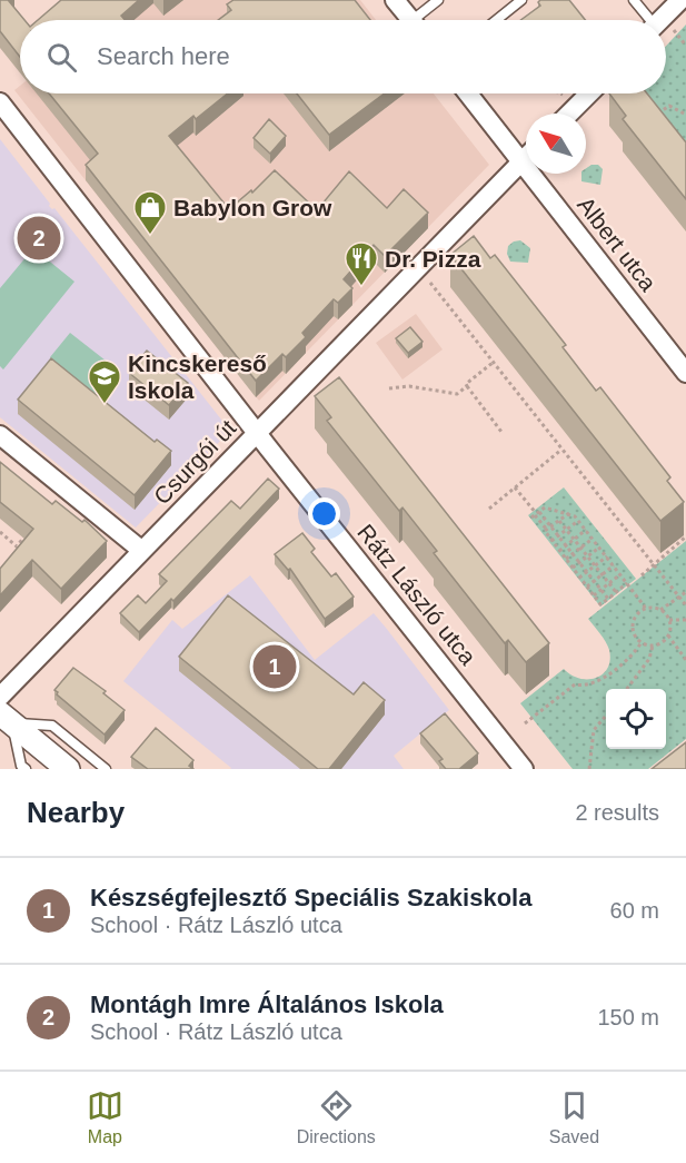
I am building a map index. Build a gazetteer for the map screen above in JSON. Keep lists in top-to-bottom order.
{
  "streets": {
    "street": ["Albert utca", "Csurgói út", "Rátz László utca"]
  },
  "crossings": [
    ["Albert utca", "Csurgói út"],
    ["Csurgói út", "Rátz László utca"]
  ],
  "places": {
    "shop": ["Babylon Grow"],
    "restaurant": ["Dr. Pizza"],
    "school or university": ["Kincskereső Iskola"]
  },
  "north": "top left",
  "page": {
    "search": "Search here",
    "pins": ["2", "1"],
    "heading": ["Nearby", "2 results"],
    "list": [
      {
        "mark": "1",
        "name": "Készségfejlesztő Speciális Szakiskola",
        "note": "School · Rátz László utca",
        "value": "60 m"
      },
      {
        "mark": "2",
        "name": "Montágh Imre Általános Iskola",
        "note": "School · Rátz László utca",
        "value": "150 m"
      }
    ],
    "nav": ["Map", "Directions", "Saved"]
  }
}
